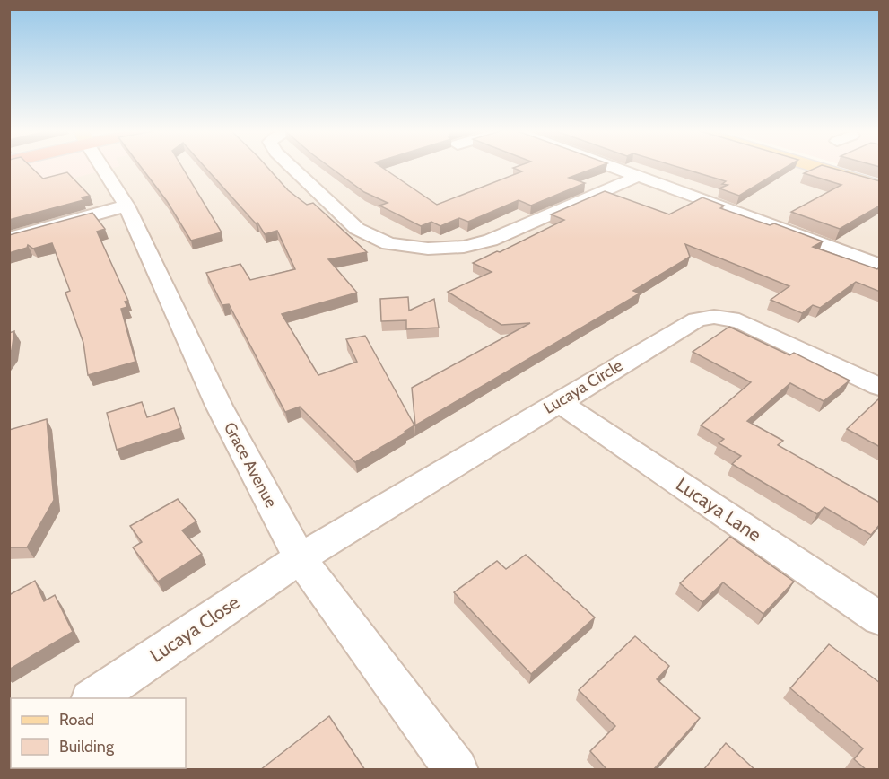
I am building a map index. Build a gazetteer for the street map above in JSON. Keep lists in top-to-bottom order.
{
  "streets": {
    "street": [
      "Lucaya Circle",
      "Grace Avenue",
      "Lucaya Lane",
      "Lucaya Close"
    ]
  },
  "crossings": [
    ["Lucaya Circle", "Grace Avenue"],
    ["Lucaya Circle", "Lucaya Lane"],
    ["Lucaya Circle", "Lucaya Close"],
    ["Grace Avenue", "Lucaya Close"]
  ],
  "legend": ["Road", "Building"]
}
